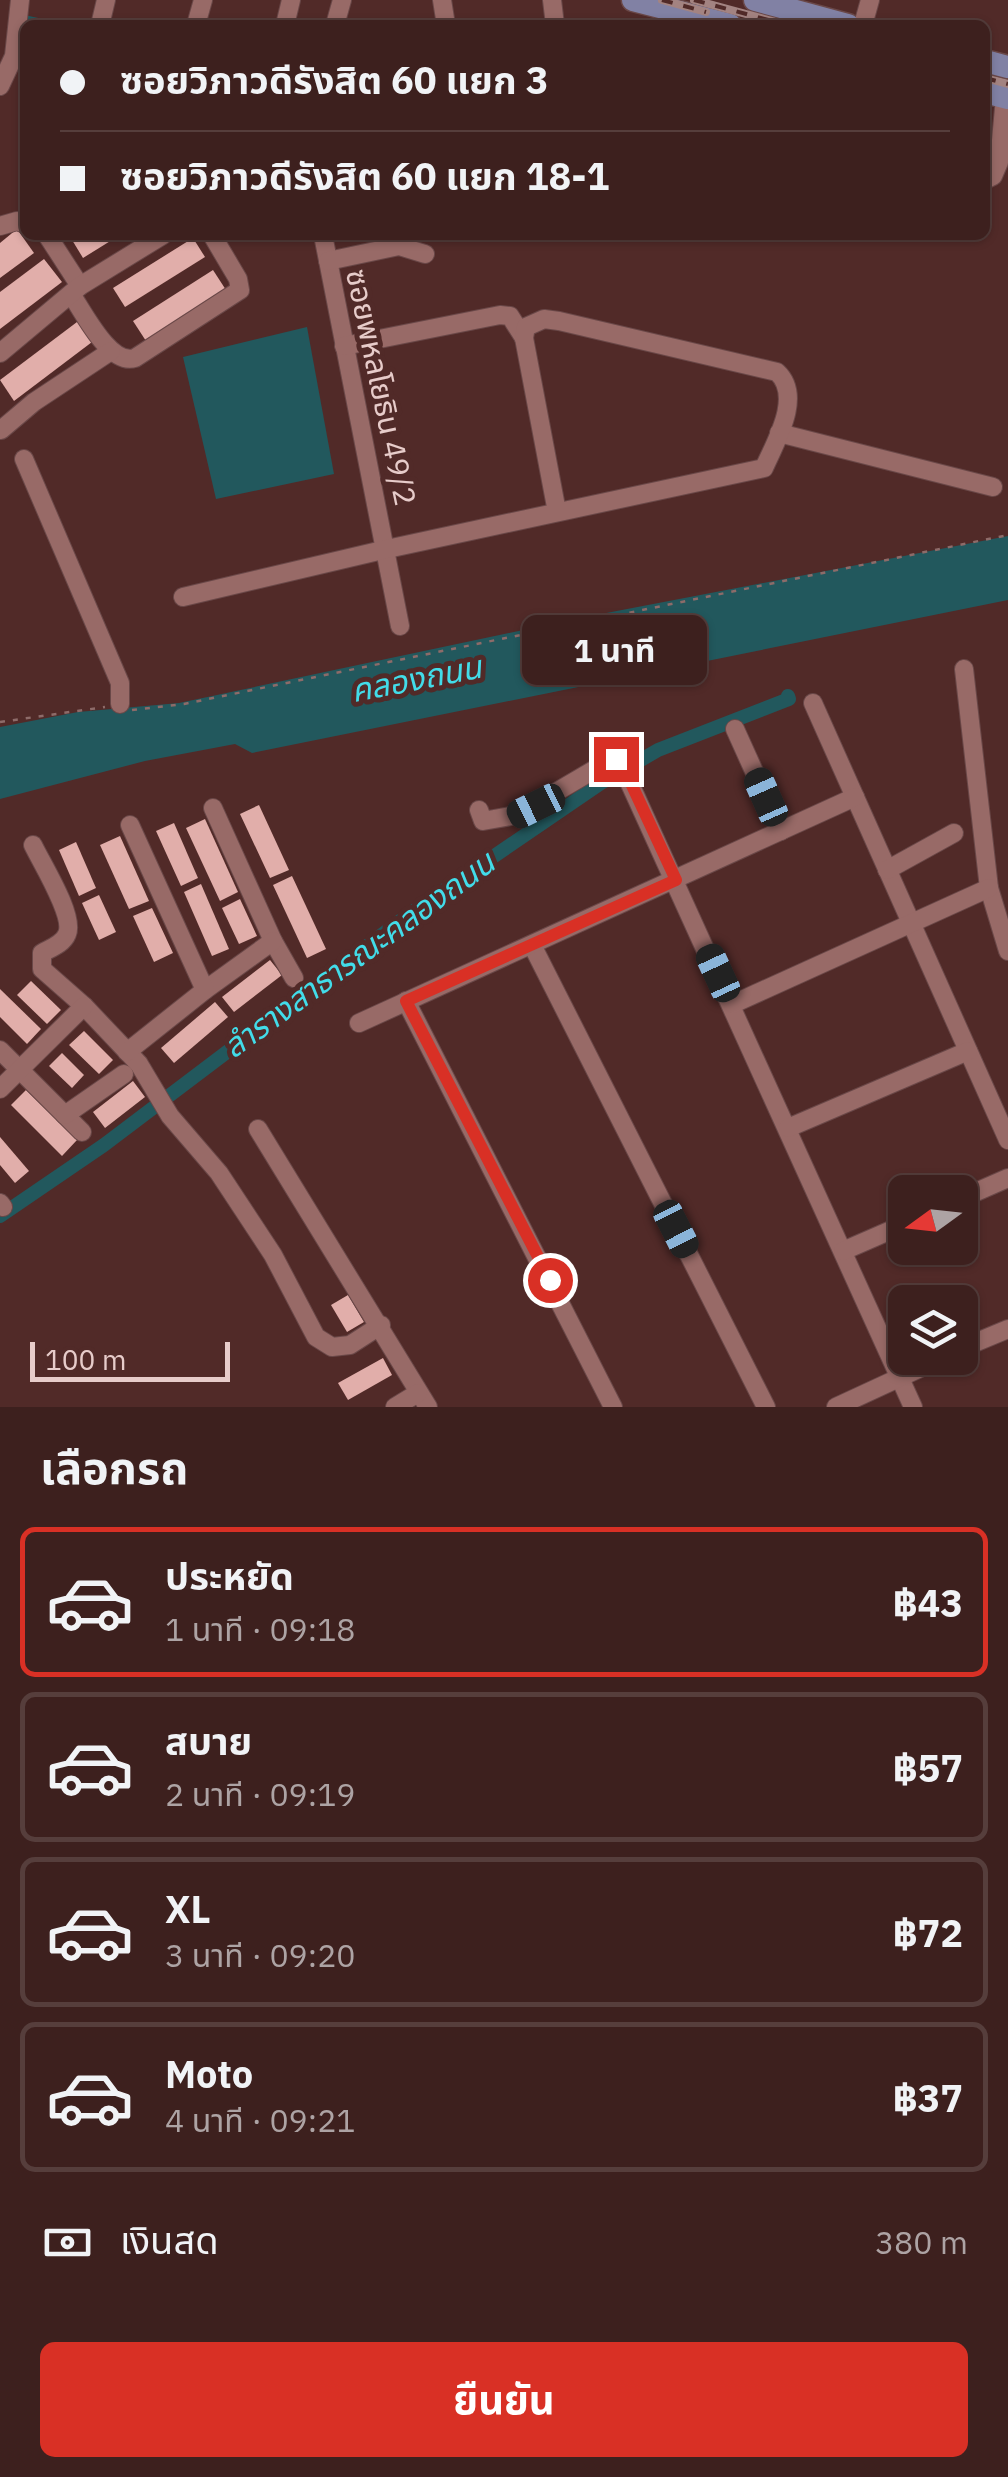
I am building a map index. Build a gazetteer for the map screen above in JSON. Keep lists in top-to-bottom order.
{
  "streets": {
    "street": ["ซอยพหลโยธิน 49/2"]
  },
  "water": ["คลองถนน", "ลำรางสาธารณะคลองถนน"],
  "scale_bar": "100 m",
  "north": "left",
  "page": {
    "banner": ["ซอยวิภาวดีรังสิต 60 แยก 3", "ซอยวิภาวดีรังสิต 60 แยก 18-1"],
    "bubble": "1 นาที",
    "scale": "100 m",
    "heading": "เลือกรถ",
    "list": [
      {
        "name": "ประหยัด",
        "note": "1 นาที · 09:18",
        "value": "฿43"
      },
      {
        "name": "สบาย",
        "note": "2 นาที · 09:19",
        "value": "฿57"
      },
      {
        "name": "XL",
        "note": "3 นาที · 09:20",
        "value": "฿72"
      },
      {
        "name": "Moto",
        "note": "4 นาที · 09:21",
        "value": "฿37"
      }
    ],
    "pay": ["เงินสด", "380 m"],
    "buttons": "ยืนยัน"
  }
}
